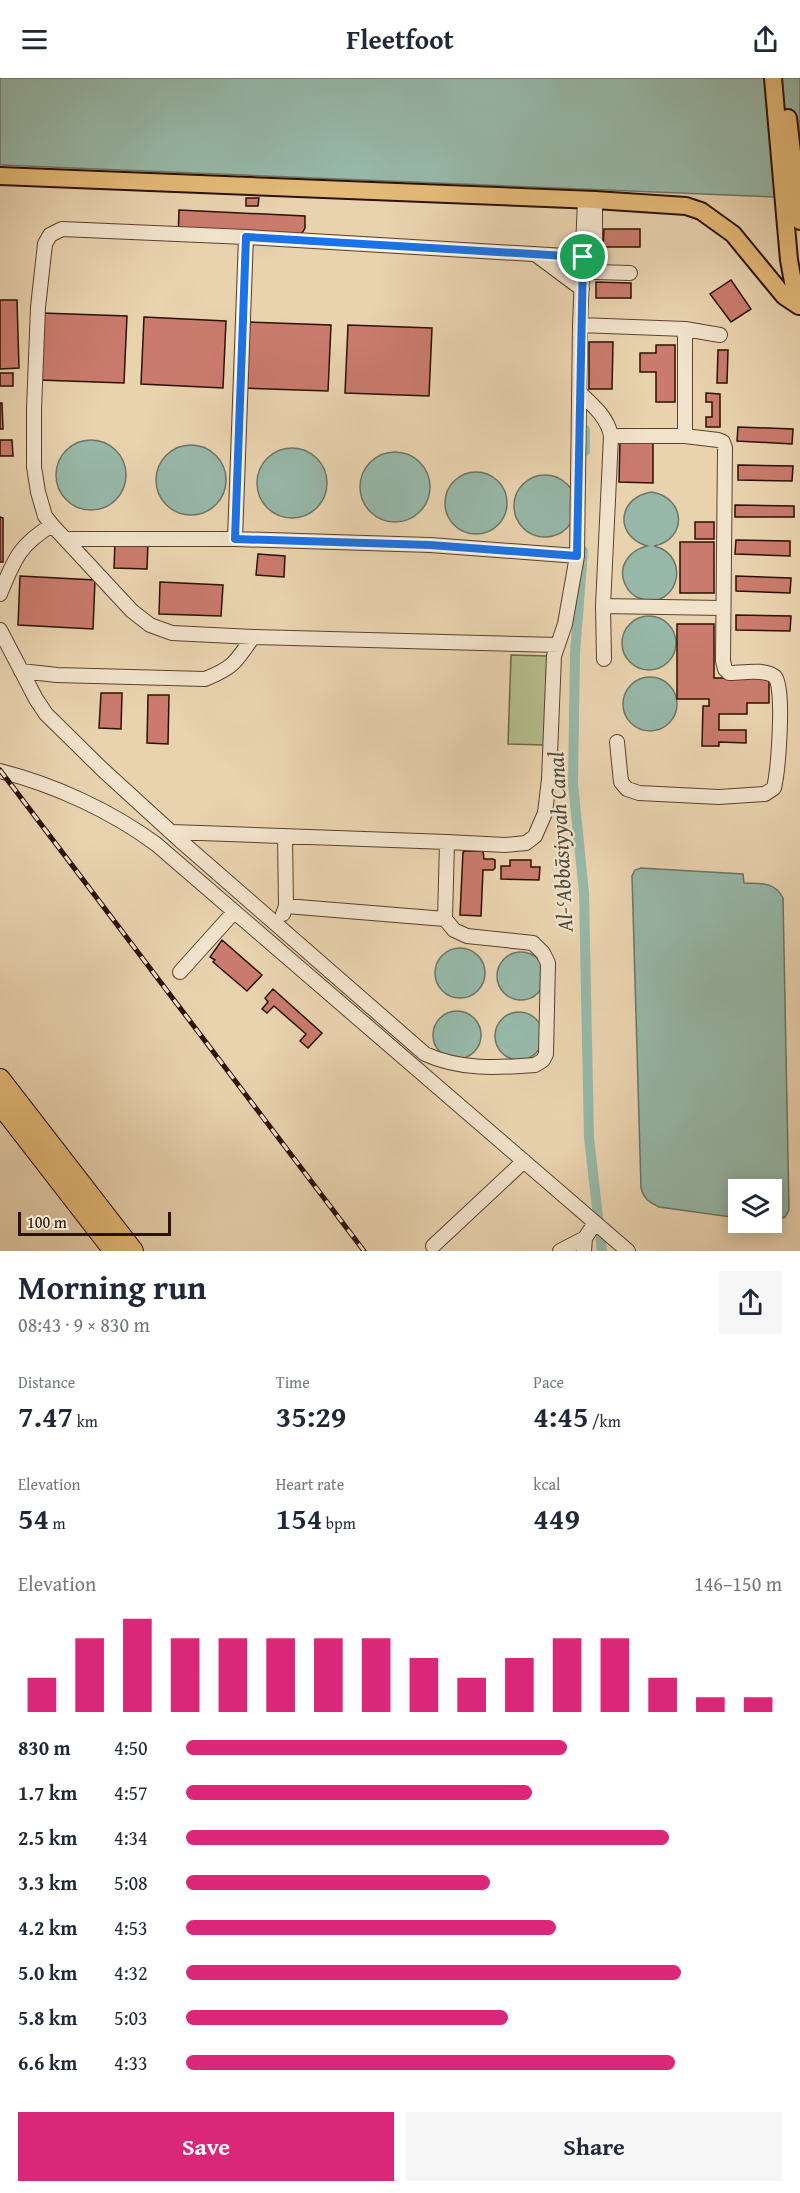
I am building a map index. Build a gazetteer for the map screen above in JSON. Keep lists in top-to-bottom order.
{
  "water": ["Al-ʿAbbāsiyyah Canal"],
  "scale_bar": "100 m",
  "page": {
    "header": "Fleetfoot",
    "scale": "100 m",
    "heading": ["Morning run", "08:43 · 9 × 830 m"],
    "stats": [
      ["Distance", "7.47 km"],
      ["Time", "35:29"],
      ["Pace", "4:45 /km"],
      ["Elevation", "54 m"],
      ["Heart rate", "154 bpm"],
      ["kcal", "449"]
    ],
    "chart": ["Elevation", "146–150 m"],
    "list": [
      {
        "name": "830 m",
        "note": "4:50"
      },
      {
        "name": "1.7 km",
        "note": "4:57"
      },
      {
        "name": "2.5 km",
        "note": "4:34"
      },
      {
        "name": "3.3 km",
        "note": "5:08"
      },
      {
        "name": "4.2 km",
        "note": "4:53"
      },
      {
        "name": "5.0 km",
        "note": "4:32"
      },
      {
        "name": "5.8 km",
        "note": "5:03"
      },
      {
        "name": "6.6 km",
        "note": "4:33"
      }
    ],
    "buttons": ["Save", "Share"]
  }
}
